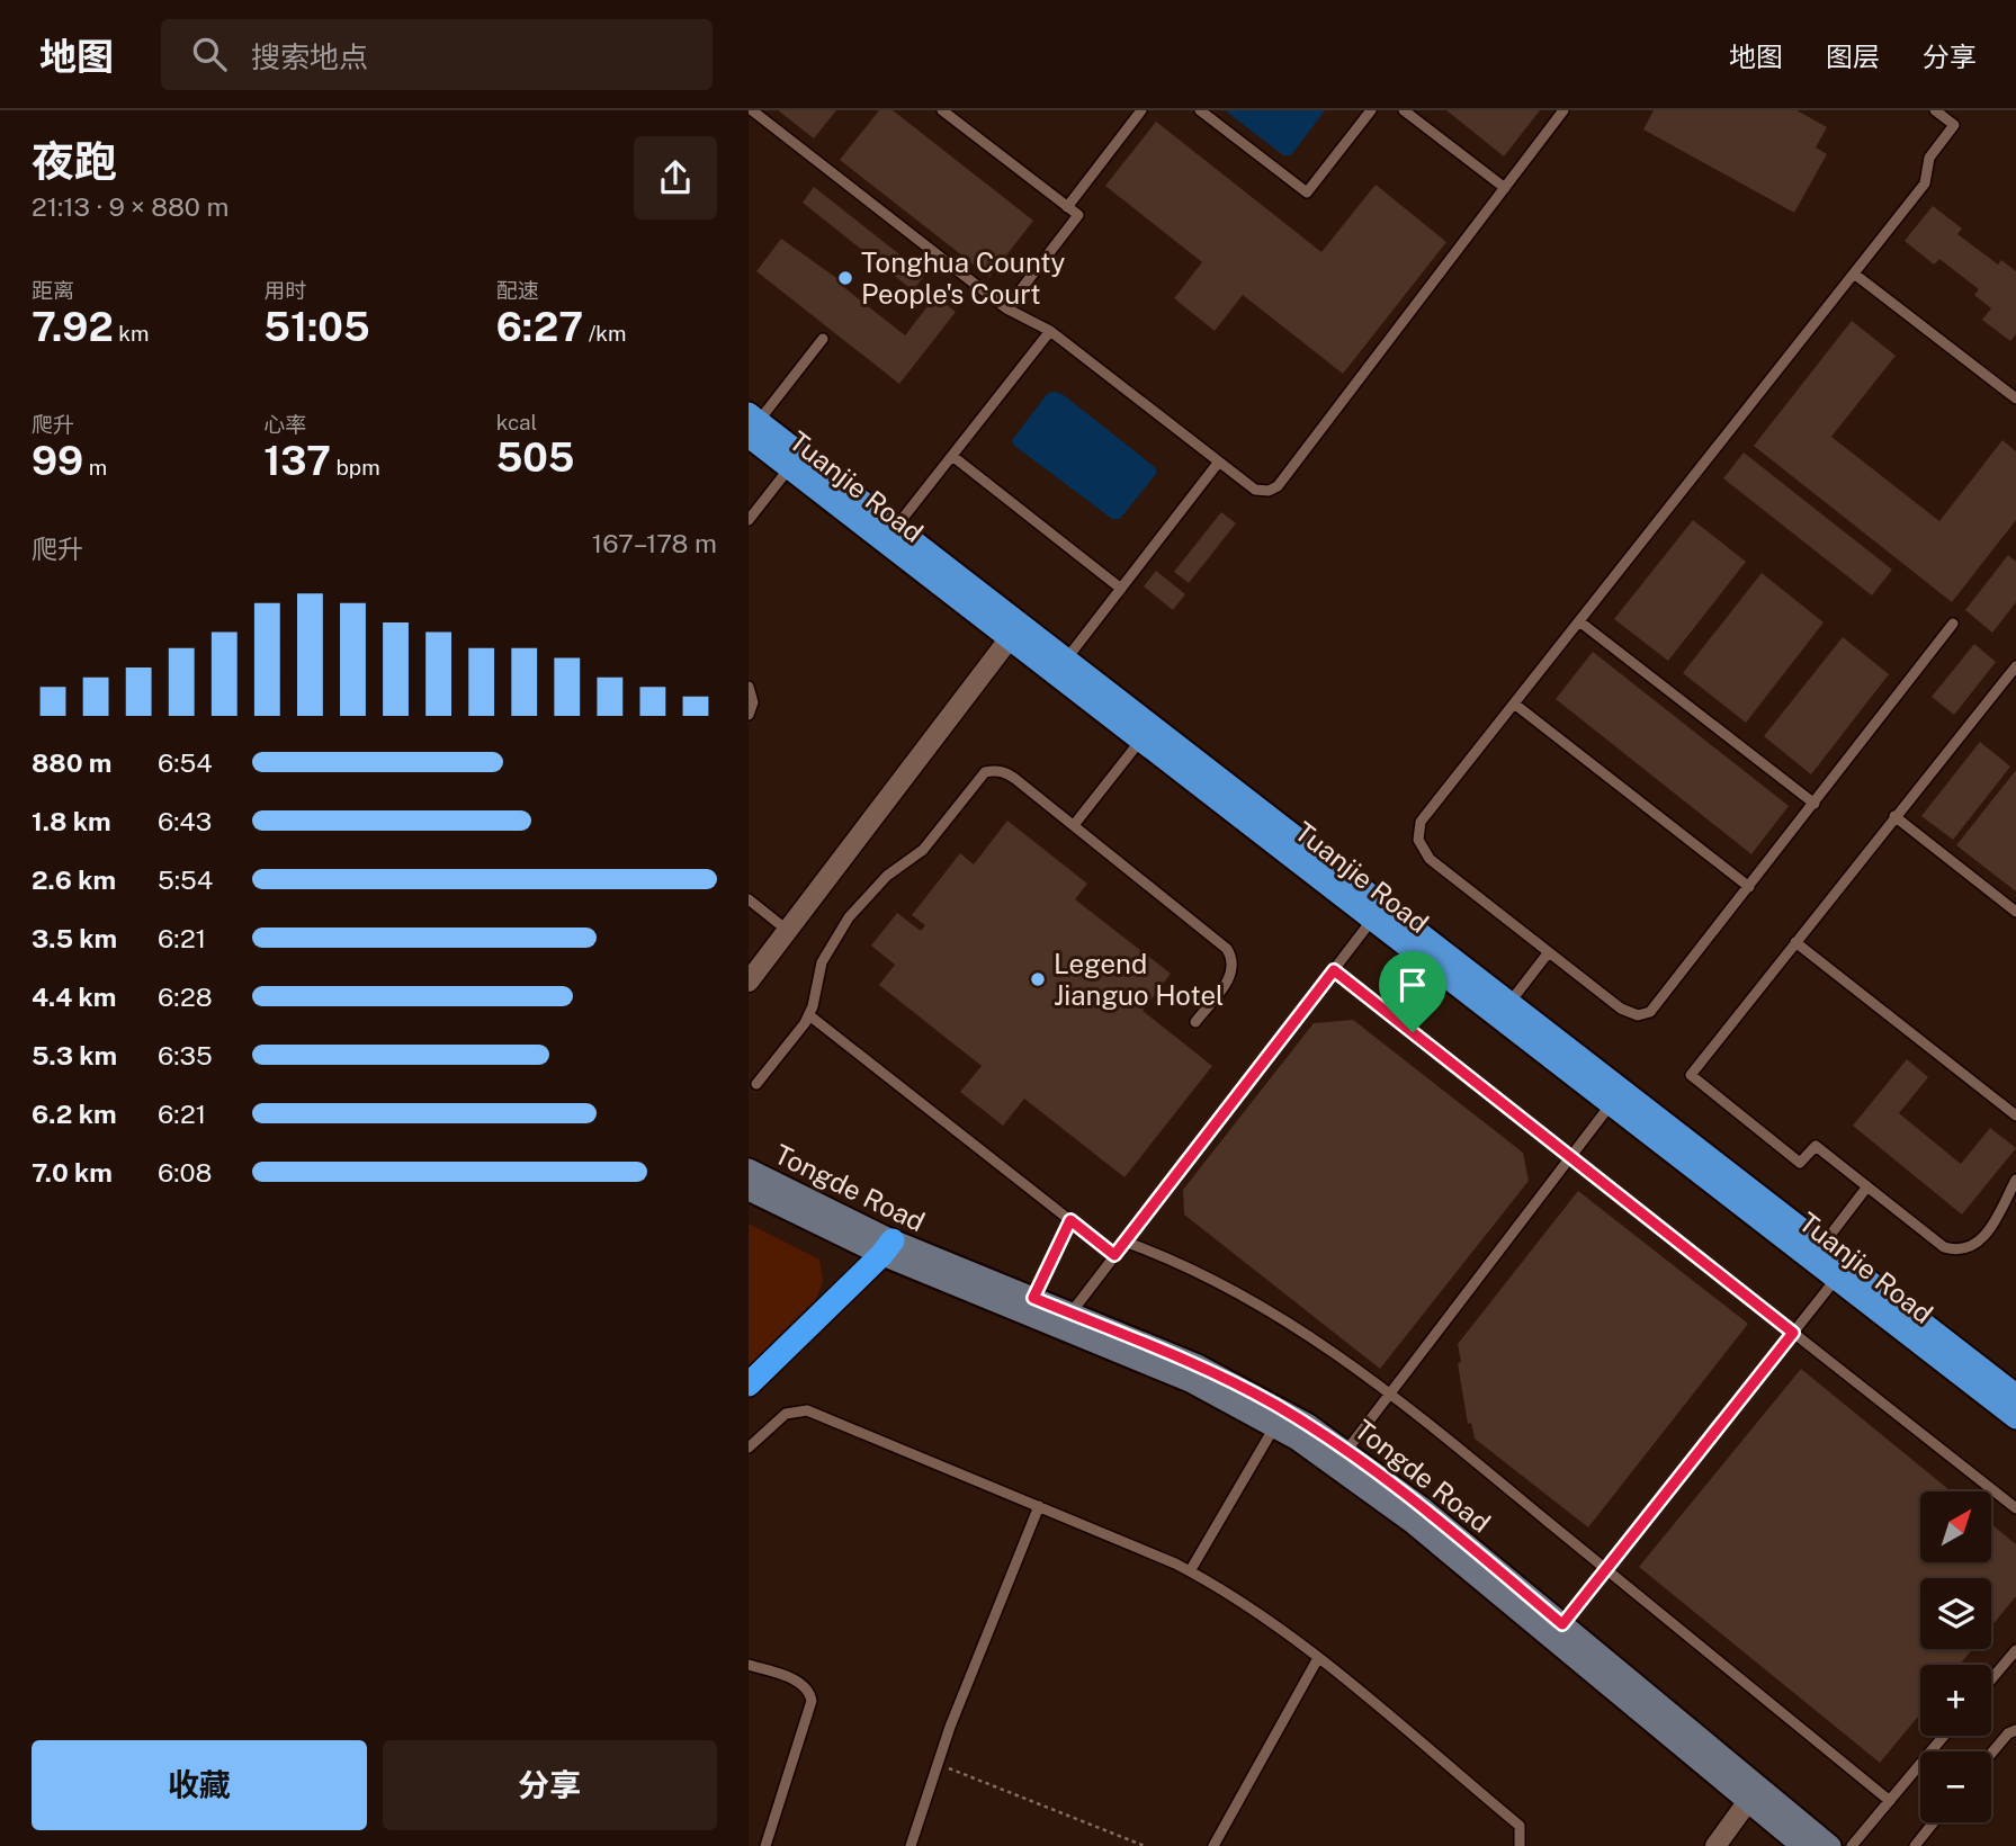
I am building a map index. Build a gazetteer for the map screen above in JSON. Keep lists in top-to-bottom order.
{
  "streets": {
    "highway": ["Tuanjie Road"],
    "main road": ["Tongde Road"]
  },
  "places": ["Tonghua County People's Court", "Legend Jianguo Hotel"],
  "north": "top right",
  "page": {
    "header": "地图",
    "search": "搜索地点",
    "nav": ["地图", "图层", "分享"],
    "heading": ["夜跑", "21:13 · 9 × 880 m"],
    "stats": [
      ["距离", "7.92 km"],
      ["用时", "51:05"],
      ["配速", "6:27 /km"],
      ["爬升", "99 m"],
      ["心率", "137 bpm"],
      ["kcal", "505"]
    ],
    "chart": ["爬升", "167–178 m"],
    "list": [
      {
        "name": "880 m",
        "note": "6:54"
      },
      {
        "name": "1.8 km",
        "note": "6:43"
      },
      {
        "name": "2.6 km",
        "note": "5:54"
      },
      {
        "name": "3.5 km",
        "note": "6:21"
      },
      {
        "name": "4.4 km",
        "note": "6:28"
      },
      {
        "name": "5.3 km",
        "note": "6:35"
      },
      {
        "name": "6.2 km",
        "note": "6:21"
      },
      {
        "name": "7.0 km",
        "note": "6:08"
      }
    ],
    "map_buttons": ["+", "−"],
    "buttons": ["收藏", "分享"]
  }
}
